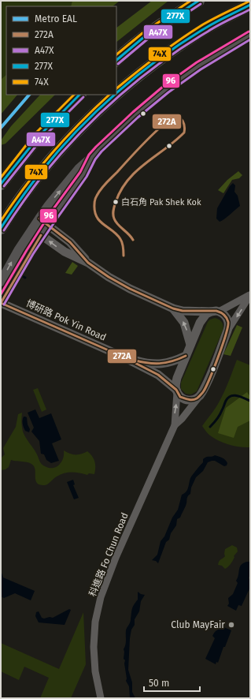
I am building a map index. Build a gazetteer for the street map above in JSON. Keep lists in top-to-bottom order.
{
  "streets": {
    "street": ["博研路 Pok Yin Road", "科進路 Fo Chun Road"]
  },
  "crossings": [
    ["博研路 Pok Yin Road", "科進路 Fo Chun Road"]
  ],
  "places": ["白石角 Pak Shek Kok", "Club MayFair"],
  "lines": [
    "transit line 277X",
    "transit line 74X",
    "transit line A47X",
    "transit line 96",
    "metro line EAL",
    "transit line 272A"
  ],
  "legend": [
    "Metro EAL",
    "272A",
    "A47X",
    "277X",
    "74X"
  ],
  "scale_bar": "50 m"
}
